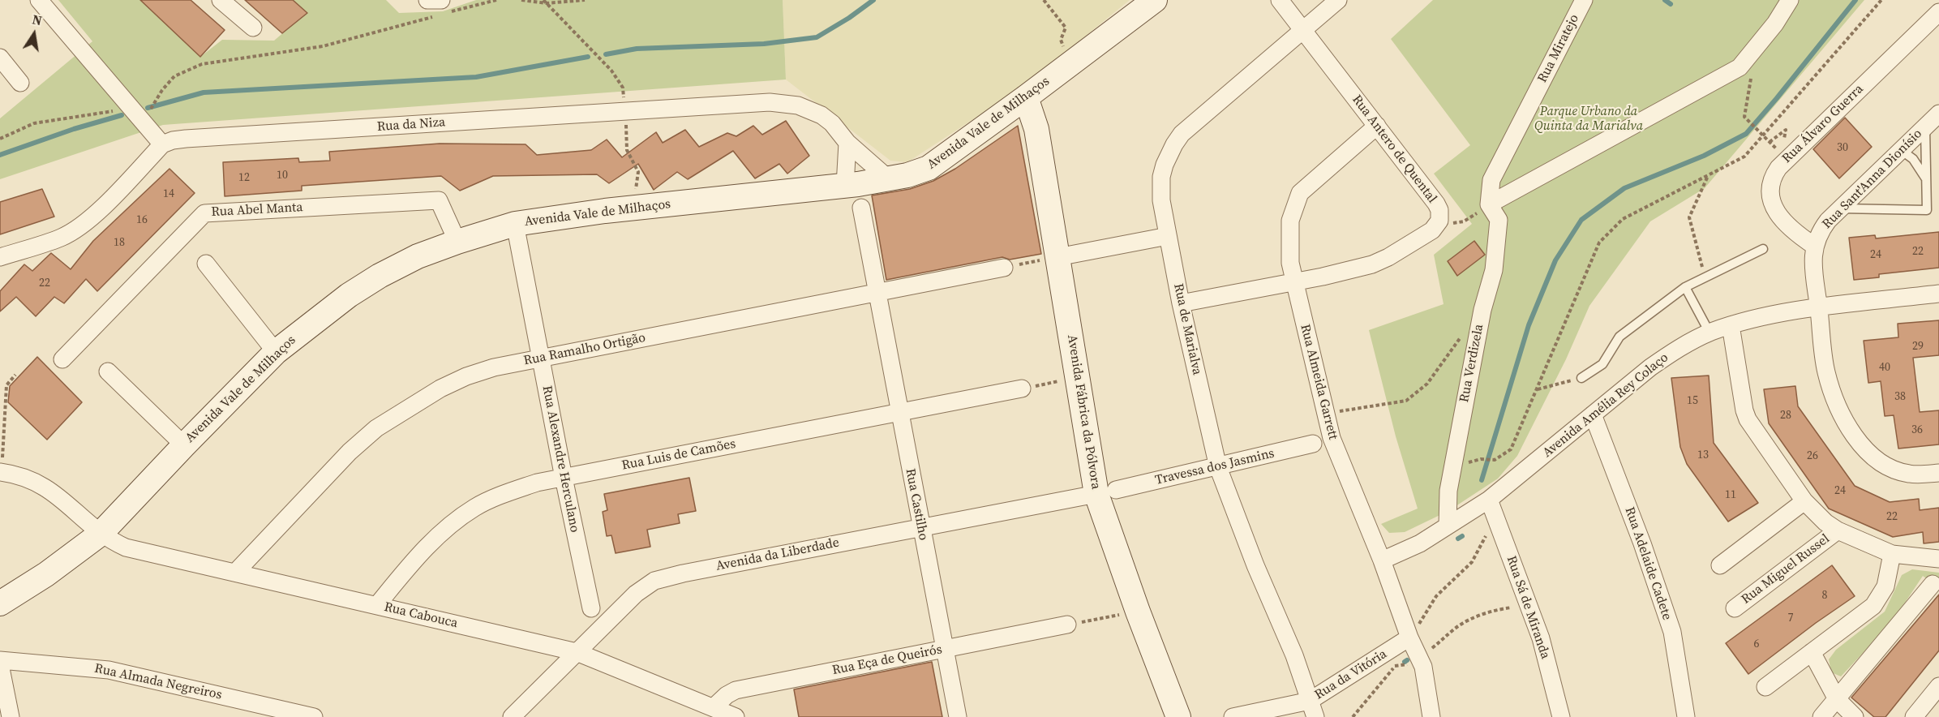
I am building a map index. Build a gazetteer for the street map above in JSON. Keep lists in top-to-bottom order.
{
  "streets": {
    "street": [
      "Rua Miratejo",
      "Avenida Vale de Milhaços",
      "Rua Álvaro Guerra",
      "Rua da Niza",
      "Rua Antero de Quental",
      "Rua Sant'Anna Dionísio",
      "Rua Abel Manta",
      "Rua de Marialva",
      "Rua Ramalho Ortigão",
      "Rua Verdizela",
      "Rua Almeida Garrett",
      "Avenida Amélia Rey Colaço",
      "Avenida Fábrica da Pólvora",
      "Rua Luis de Camões",
      "Rua Alexandre Herculano",
      "Travessa dos Jasmins",
      "Rua Castilho",
      "Avenida da Liberdade",
      "Rua Adelaide Cadete",
      "Rua Miguel Russel",
      "Rua Sá de Miranda",
      "Rua Cabouca",
      "Rua Eça de Queirós",
      "Rua da Vitória",
      "Rua Almada Negreiros"
    ]
  },
  "crossings": [
    ["Rua Miratejo", "Rua Verdizela"],
    ["Avenida Vale de Milhaços", "Rua da Niza"],
    ["Avenida Vale de Milhaços", "Rua Abel Manta"],
    ["Avenida Vale de Milhaços", "Avenida Fábrica da Pólvora"],
    ["Avenida Vale de Milhaços", "Rua Alexandre Herculano"],
    ["Avenida Vale de Milhaços", "Rua Cabouca"],
    ["Rua Álvaro Guerra", "Rua Sant'Anna Dionísio"],
    ["Rua Antero de Quental", "Rua de Marialva"],
    ["Rua Antero de Quental", "Rua Almeida Garrett"],
    ["Rua Sant'Anna Dionísio", "Avenida Amélia Rey Colaço"],
    ["Rua de Marialva", "Travessa dos Jasmins"],
    ["Rua de Marialva", "Rua da Vitória"],
    ["Rua Ramalho Ortigão", "Rua Alexandre Herculano"],
    ["Rua Ramalho Ortigão", "Rua Castilho"],
    ["Rua Ramalho Ortigão", "Rua Cabouca"],
    ["Rua Verdizela", "Avenida Amélia Rey Colaço"],
    ["Rua Almeida Garrett", "Avenida Amélia Rey Colaço"],
    ["Rua Almeida Garrett", "Rua da Vitória"],
    ["Avenida Amélia Rey Colaço", "Rua Adelaide Cadete"],
    ["Avenida Amélia Rey Colaço", "Rua Miguel Russel"],
    ["Avenida Amélia Rey Colaço", "Rua Sá de Miranda"],
    ["Avenida Fábrica da Pólvora", "Travessa dos Jasmins"],
    ["Avenida Fábrica da Pólvora", "Avenida da Liberdade"],
    ["Rua Luis de Camões", "Rua Alexandre Herculano"],
    ["Rua Luis de Camões", "Rua Castilho"],
    ["Rua Luis de Camões", "Rua Cabouca"],
    ["Travessa dos Jasmins", "Avenida da Liberdade"],
    ["Rua Castilho", "Avenida da Liberdade"],
    ["Rua Castilho", "Rua Eça de Queirós"],
    ["Avenida da Liberdade", "Rua Cabouca"],
    ["Rua Cabouca", "Rua Eça de Queirós"]
  ],
  "parks": ["Parque Urbano da Quinta da Marialva"],
  "house_numbers": [
    "30",
    "10",
    "12",
    "14",
    "16",
    "18",
    "22",
    "24",
    "22",
    "29",
    "40",
    "38",
    "15",
    "28",
    "36",
    "13",
    "26",
    "24",
    "11",
    "22",
    "8",
    "7",
    "6"
  ],
  "north": "top"
}
